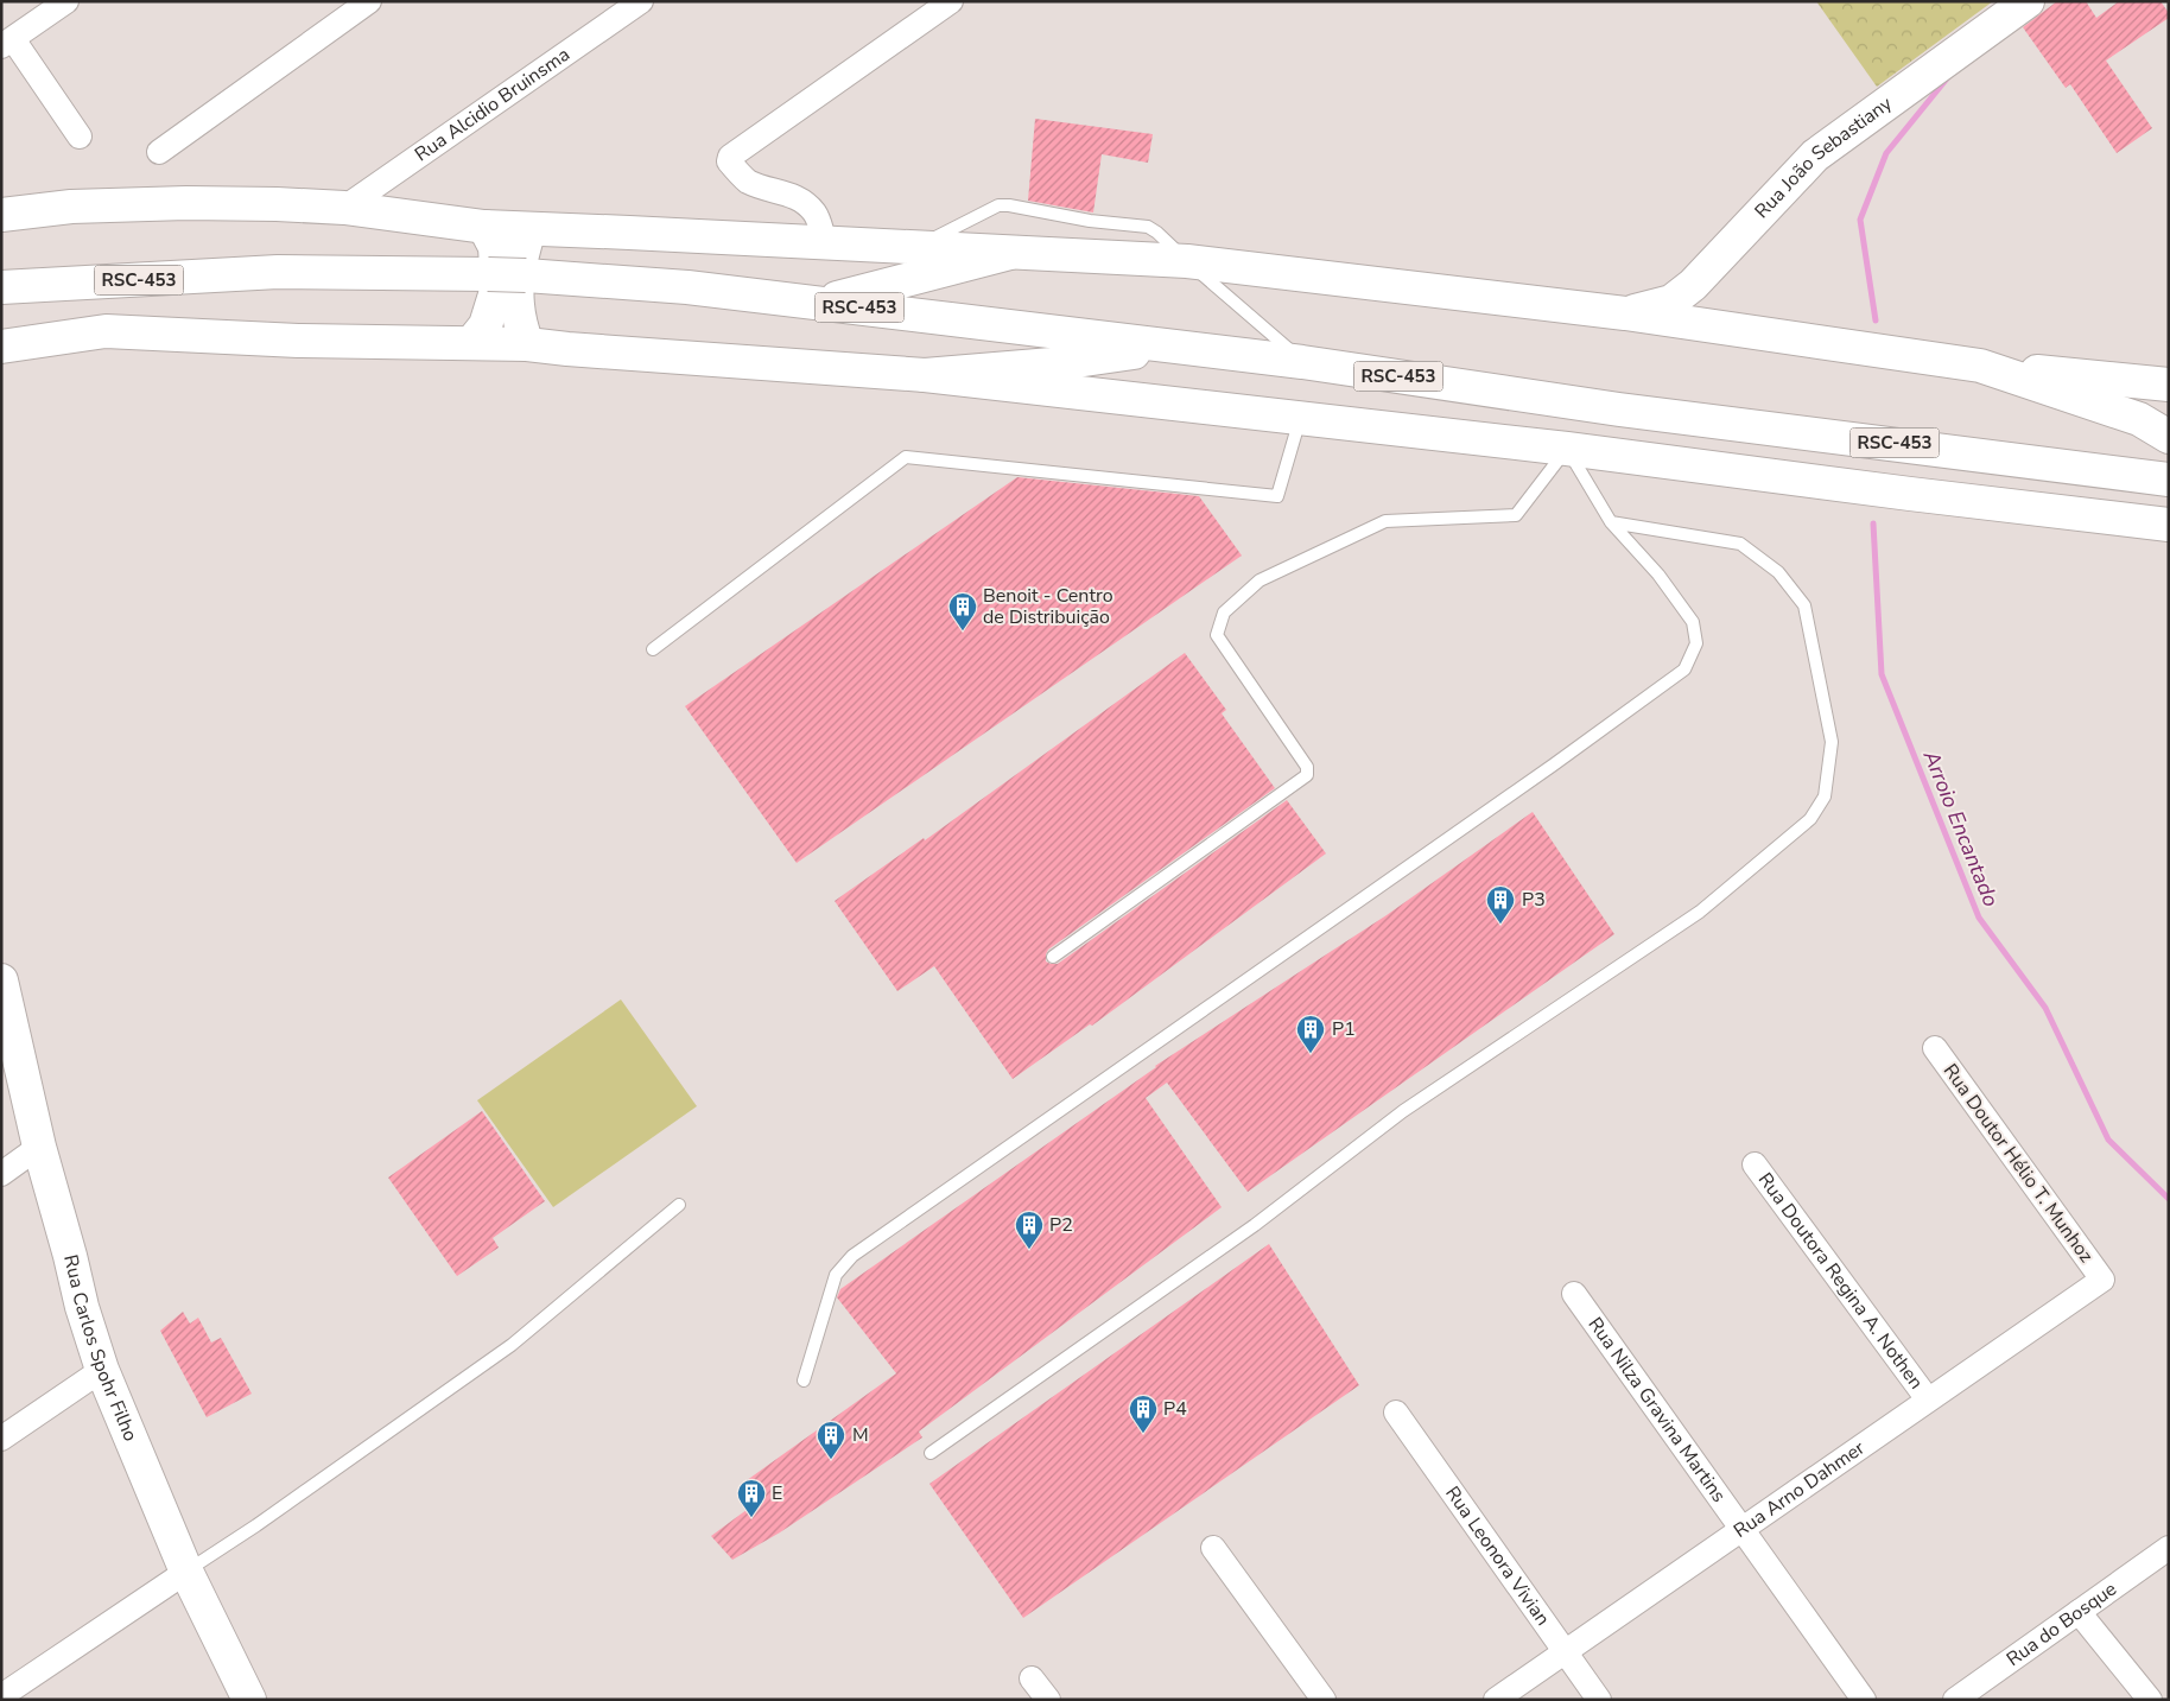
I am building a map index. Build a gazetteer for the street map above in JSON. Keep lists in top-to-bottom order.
{
  "streets": {
    "main road": ["Rua João Sebastiany", "RSC-453", "Rua Carlos Spohr Filho"],
    "street": [
      "Rua Alcidio Bruinsma",
      "Rua Doutor Hélio T. Munhoz",
      "Rua Doutora Regina A. Nothen",
      "Rua Nilza Gravina Martins",
      "Rua Arno Dahmer",
      "Rua Leonora Vivian",
      "Rua do Bosque"
    ]
  },
  "crossings": [
    ["Rua Doutor Hélio T. Munhoz", "Rua Arno Dahmer"],
    ["Rua Doutora Regina A. Nothen", "Rua Arno Dahmer"],
    ["Rua Nilza Gravina Martins", "Rua Arno Dahmer"],
    ["Rua Arno Dahmer", "Rua Leonora Vivian"]
  ],
  "water": ["Arroio Encantado"],
  "places": {
    "building": [
      "Benoit - Centro de Distribuição",
      "P3",
      "P1",
      "P2",
      "P4",
      "M",
      "E"
    ]
  }
}
